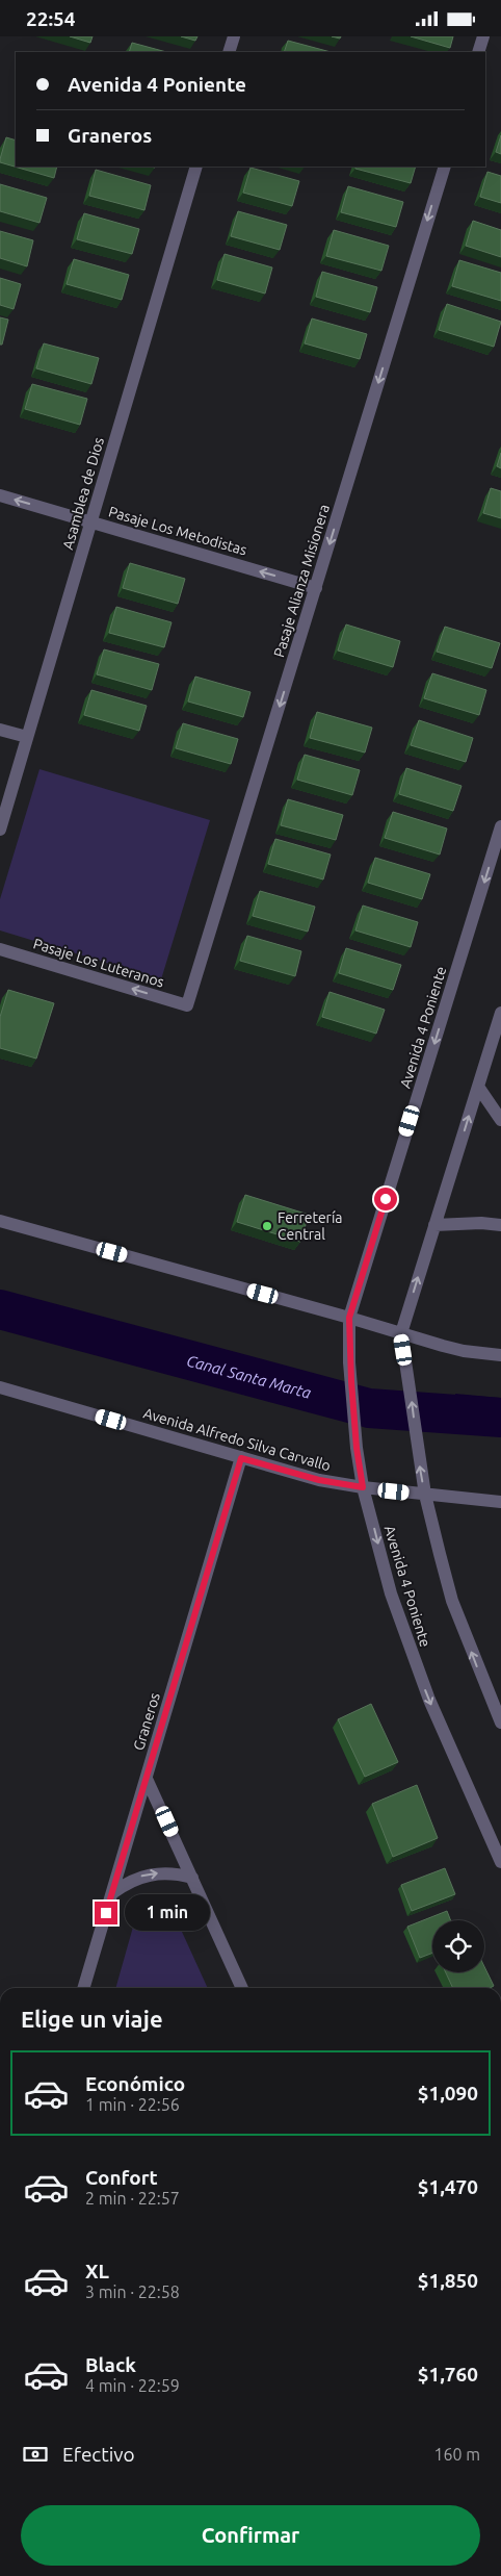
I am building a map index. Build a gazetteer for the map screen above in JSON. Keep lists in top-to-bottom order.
{
  "streets": {
    "street": [
      "Asamblea de Dios",
      "Pasaje Los Metodistas",
      "Pasaje Alianza Misionera",
      "Pasaje Los Luteranos",
      "Avenida 4 Poniente",
      "Avenida Alfredo Silva Carvallo",
      "Graneros"
    ]
  },
  "crossings": [
    ["Asamblea de Dios", "Pasaje Los Metodistas"],
    ["Pasaje Los Metodistas", "Pasaje Alianza Misionera"],
    ["Pasaje Alianza Misionera", "Pasaje Los Luteranos"],
    ["Avenida 4 Poniente", "Avenida Alfredo Silva Carvallo"],
    ["Avenida Alfredo Silva Carvallo", "Graneros"]
  ],
  "one_way": ["Pasaje Los Metodistas", "Pasaje Alianza Misionera", "Pasaje Los Luteranos"],
  "water": ["Canal Santa Marta"],
  "places": ["Ferretería Central"],
  "page": {
    "status": "22:54",
    "banner": ["Avenida 4 Poniente", "Graneros"],
    "bubble": "1 min",
    "heading": "Elige un viaje",
    "list": [
      {
        "name": "Económico",
        "note": "1 min · 22:56",
        "value": "$1,090"
      },
      {
        "name": "Confort",
        "note": "2 min · 22:57",
        "value": "$1,470"
      },
      {
        "name": "XL",
        "note": "3 min · 22:58",
        "value": "$1,850"
      },
      {
        "name": "Black",
        "note": "4 min · 22:59",
        "value": "$1,760"
      }
    ],
    "pay": ["Efectivo", "160 m"],
    "buttons": "Confirmar"
  }
}
